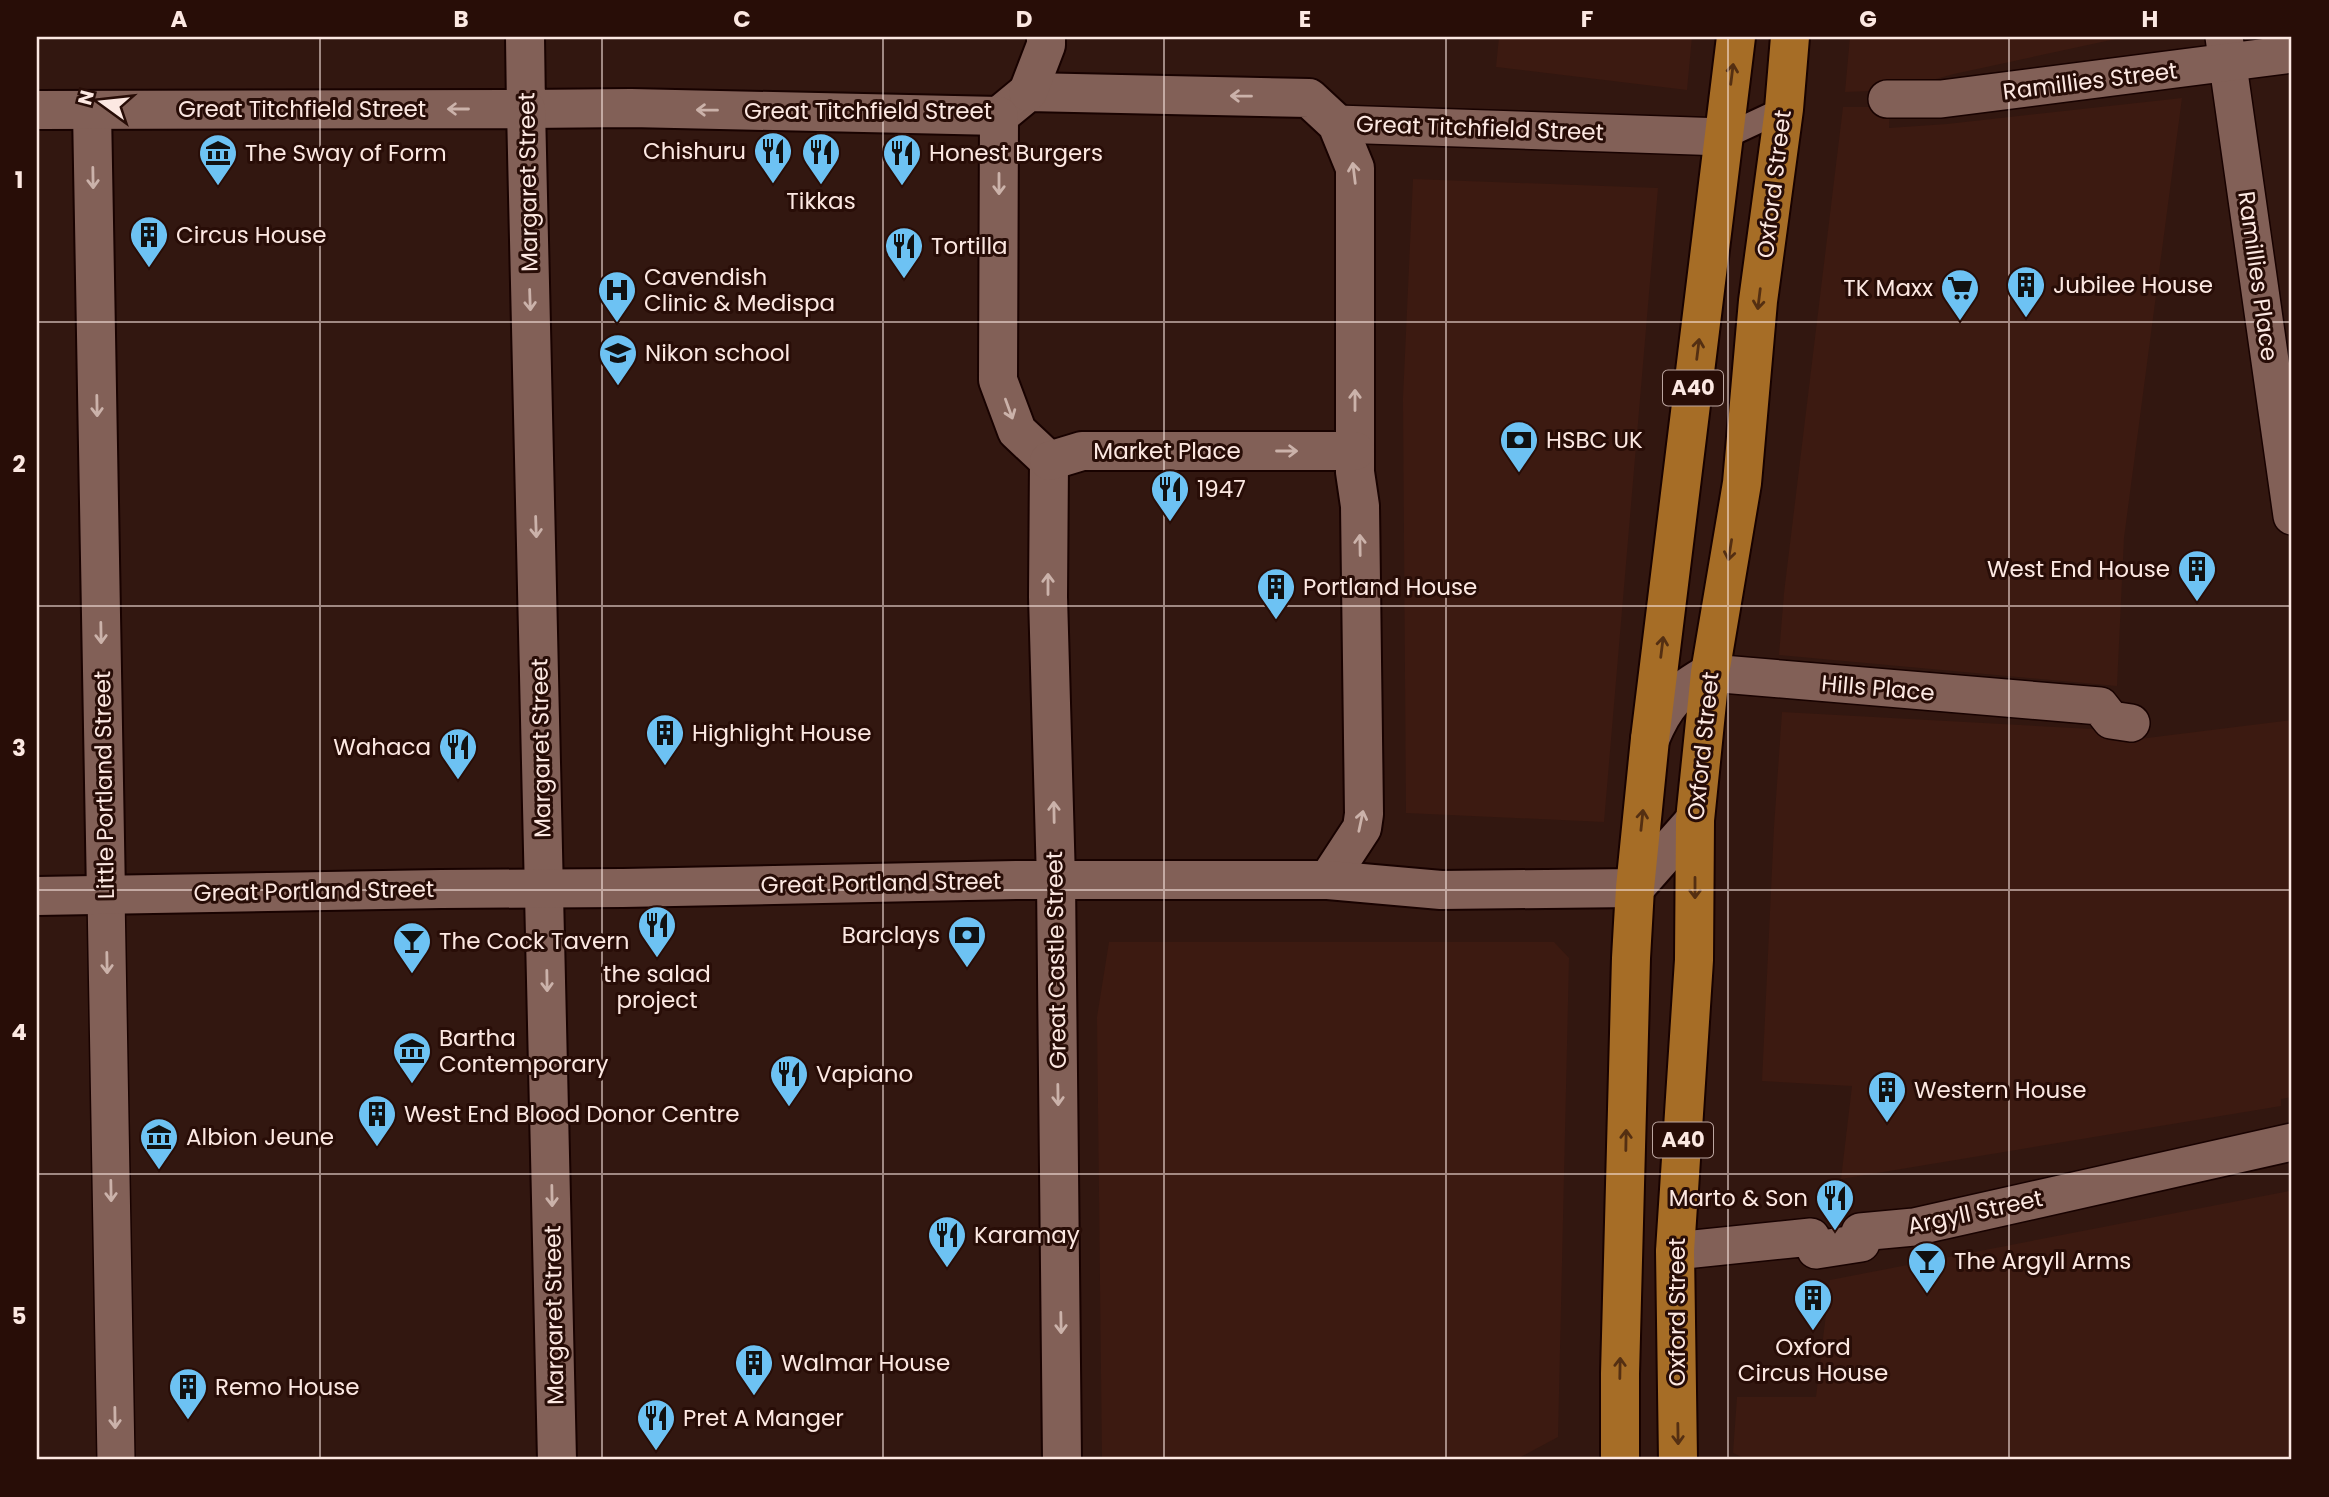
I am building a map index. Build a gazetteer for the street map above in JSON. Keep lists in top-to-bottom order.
{
  "streets": {
    "main road": ["Oxford Street", "A40"],
    "street": [
      "Ramillies Street",
      "Great Titchfield Street",
      "Margaret Street",
      "Ramillies Place",
      "Market Place",
      "Hills Place",
      "Little Portland Street",
      "Great Portland Street",
      "Great Castle Street",
      "Argyll Street"
    ]
  },
  "crossings": [
    ["Ramillies Street", "Ramillies Place"],
    ["Great Titchfield Street", "Margaret Street"],
    ["Great Titchfield Street", "A40"],
    ["Great Titchfield Street", "Little Portland Street"],
    ["Margaret Street", "Great Portland Street"],
    ["Oxford Street", "Hills Place"],
    ["Oxford Street", "Argyll Street"],
    ["A40", "Great Portland Street"],
    ["Market Place", "Great Castle Street"],
    ["Little Portland Street", "Great Portland Street"],
    ["Great Portland Street", "Great Castle Street"]
  ],
  "one_way": [
    "Great Titchfield Street",
    "Margaret Street",
    "Market Place",
    "Little Portland Street"
  ],
  "places": {
    "restaurant": [
      "Chishuru",
      "Tikkas",
      "Honest Burgers",
      "Tortilla",
      "1947",
      "Wahaca",
      "the salad project",
      "Vapiano",
      "Marto & Son",
      "Karamay",
      "Pret A Manger"
    ],
    "museum": ["The Sway of Form", "Bartha Contemporary", "Albion Jeune"],
    "building": [
      "Circus House",
      "Jubilee House",
      "West End House",
      "Portland House",
      "Highlight House",
      "Western House",
      "West End Blood Donor Centre",
      "Oxford Circus House",
      "Walmar House",
      "Remo House"
    ],
    "supermarket": ["TK Maxx"],
    "hospital": ["Cavendish Clinic & Medispa"],
    "school or university": ["Nikon school"],
    "bank": ["HSBC UK", "Barclays"],
    "bar": ["The Cock Tavern", "The Argyll Arms"]
  },
  "north": "left",
  "grid": {
    "columns": [
      "A",
      "B",
      "C",
      "D",
      "E",
      "F",
      "G",
      "H"
    ],
    "rows": [
      "1",
      "2",
      "3",
      "4",
      "5"
    ]
  }
}
